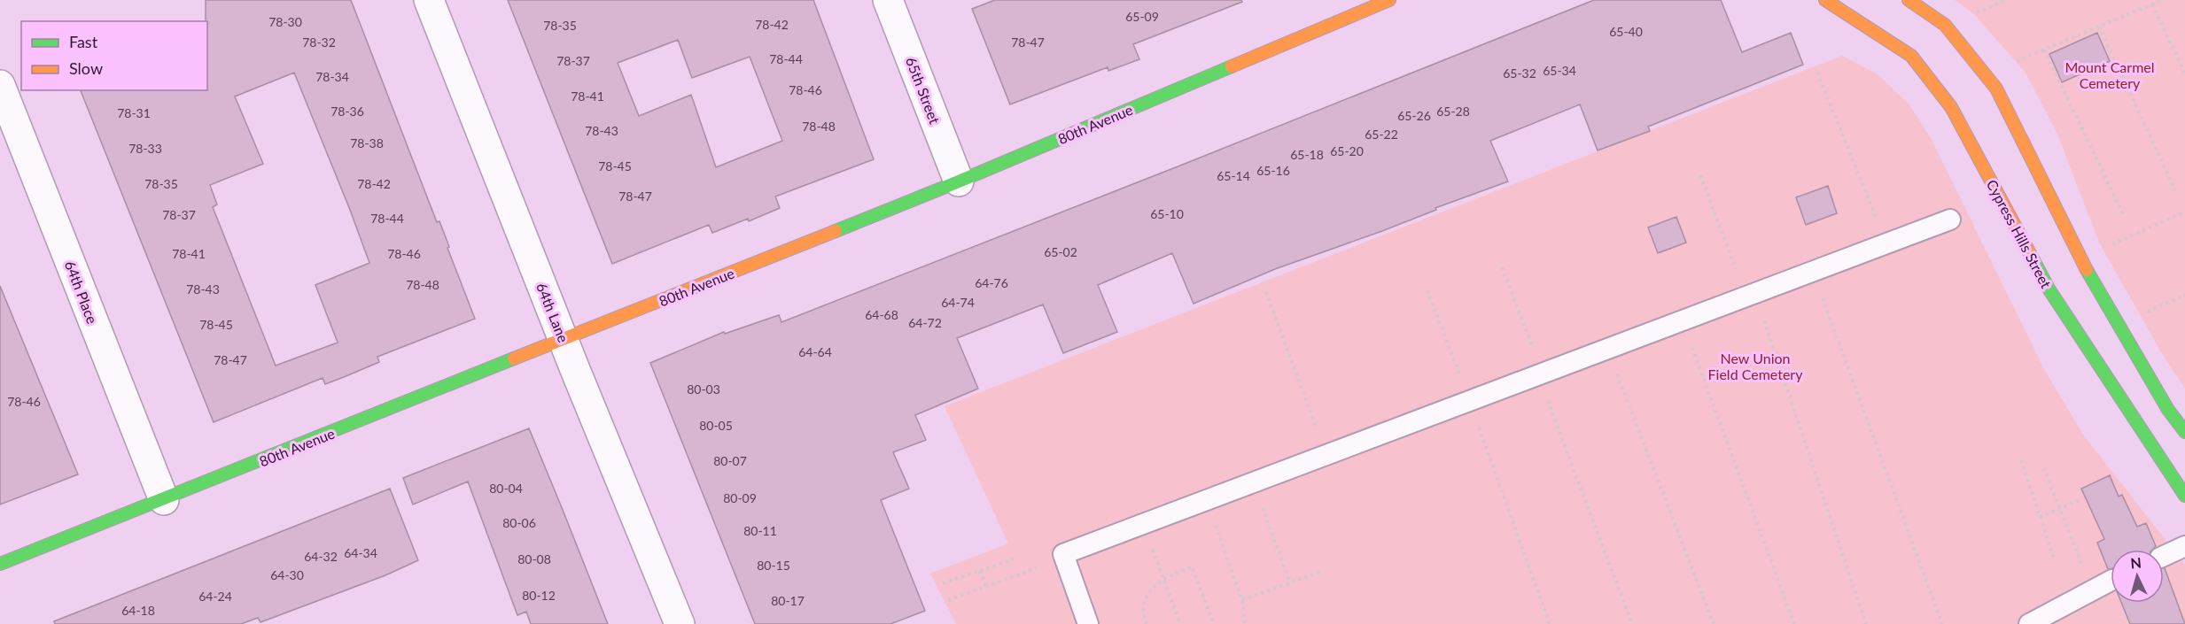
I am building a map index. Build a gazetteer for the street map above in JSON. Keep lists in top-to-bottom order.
{
  "streets": {
    "street": [
      "65th Street",
      "80th Avenue",
      "Cypress Hills Street",
      "64th Place",
      "64th Lane"
    ]
  },
  "crossings": [
    ["65th Street", "80th Avenue"],
    ["80th Avenue", "64th Place"],
    ["80th Avenue", "64th Lane"]
  ],
  "parks": ["Mount Carmel Cemetery", "New Union Field Cemetery"],
  "house_numbers": [
    "65-09",
    "78-30",
    "78-42",
    "78-35",
    "65-40",
    "78-32",
    "78-47",
    "78-44",
    "78-37",
    "65-34",
    "65-32",
    "78-34",
    "78-46",
    "78-41",
    "78-36",
    "65-28",
    "78-31",
    "65-26",
    "78-48",
    "78-43",
    "65-22",
    "78-38",
    "78-33",
    "65-20",
    "65-18",
    "78-45",
    "65-16",
    "65-14",
    "78-35",
    "78-42",
    "78-47",
    "65-10",
    "78-37",
    "78-44",
    "65-02",
    "78-41",
    "78-46",
    "64-76",
    "78-48",
    "78-43",
    "64-74",
    "64-68",
    "64-72",
    "78-45",
    "64-64",
    "78-47",
    "80-03",
    "78-46",
    "80-05",
    "80-07",
    "80-04",
    "80-09",
    "80-06",
    "80-11",
    "64-34",
    "64-32",
    "80-08",
    "80-15",
    "64-30",
    "80-12",
    "64-24",
    "80-17",
    "64-18"
  ],
  "legend": ["Fast", "Slow"],
  "north": "top"
}
